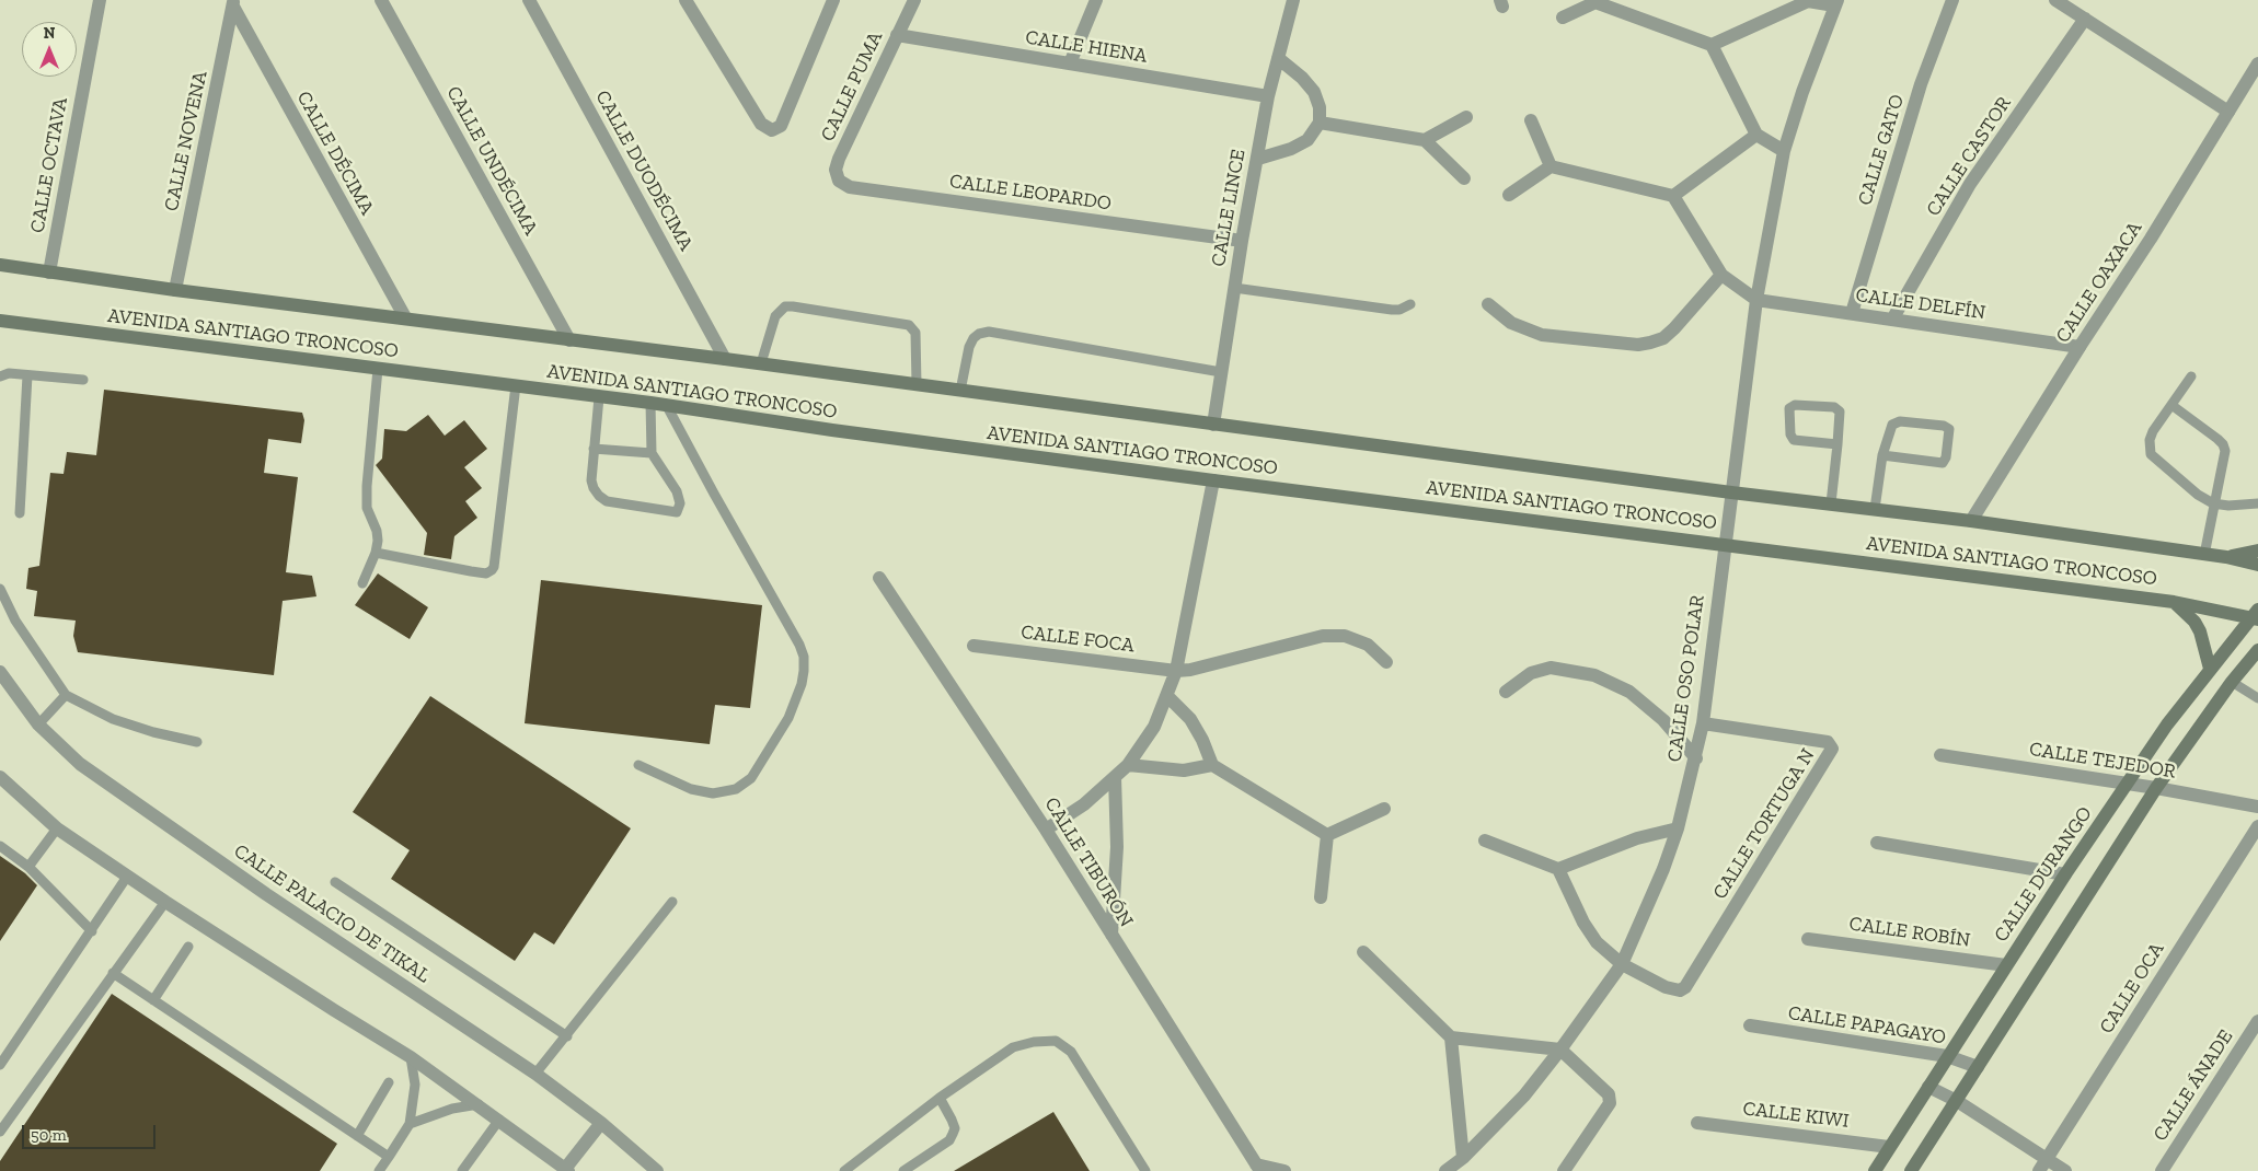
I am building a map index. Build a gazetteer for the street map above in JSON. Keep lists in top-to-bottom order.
{
  "streets": {
    "main road": ["AVENIDA SANTIAGO TRONCOSO", "CALLE DURANGO"],
    "street": [
      "CALLE HIENA",
      "CALLE PUMA",
      "CALLE NOVENA",
      "CALLE GATO",
      "CALLE DÉCIMA",
      "CALLE CASTOR",
      "CALLE UNDÉCIMA",
      "CALLE OCTAVA",
      "CALLE DUODÉCIMA",
      "CALLE LEOPARDO",
      "CALLE LINCE",
      "CALLE OAXACA",
      "CALLE DELFÍN",
      "CALLE FOCA",
      "CALLE OSO POLAR",
      "CALLE TEJEDOR",
      "CALLE TORTUGA N",
      "CALLE TIBURÓN",
      "CALLE PALACIO DE TIKAL",
      "CALLE ROBÍN",
      "CALLE OCA",
      "CALLE PAPAGAYO",
      "CALLE ÁNADE",
      "CALLE KIWI"
    ]
  },
  "crossings": [
    ["CALLE HIENA", "CALLE PUMA"],
    ["CALLE HIENA", "CALLE LINCE"],
    ["CALLE PUMA", "CALLE LEOPARDO"],
    ["CALLE NOVENA", "CALLE DÉCIMA"],
    ["CALLE NOVENA", "AVENIDA SANTIAGO TRONCOSO"],
    ["CALLE GATO", "CALLE DELFÍN"],
    ["CALLE DÉCIMA", "AVENIDA SANTIAGO TRONCOSO"],
    ["CALLE CASTOR", "CALLE DELFÍN"],
    ["CALLE UNDÉCIMA", "AVENIDA SANTIAGO TRONCOSO"],
    ["CALLE OCTAVA", "AVENIDA SANTIAGO TRONCOSO"],
    ["CALLE DUODÉCIMA", "AVENIDA SANTIAGO TRONCOSO"],
    ["CALLE LEOPARDO", "CALLE LINCE"],
    ["CALLE LINCE", "AVENIDA SANTIAGO TRONCOSO"],
    ["CALLE OAXACA", "CALLE DELFÍN"],
    ["CALLE OAXACA", "AVENIDA SANTIAGO TRONCOSO"],
    ["CALLE DELFÍN", "CALLE OSO POLAR"],
    ["AVENIDA SANTIAGO TRONCOSO", "CALLE OSO POLAR"],
    ["AVENIDA SANTIAGO TRONCOSO", "CALLE DURANGO"],
    ["CALLE OSO POLAR", "CALLE TORTUGA N"],
    ["CALLE TEJEDOR", "CALLE DURANGO"],
    ["CALLE DURANGO", "CALLE ROBÍN"],
    ["CALLE DURANGO", "CALLE PAPAGAYO"],
    ["CALLE DURANGO", "CALLE KIWI"]
  ],
  "scale_bar": "50 m",
  "north": "top"
}
